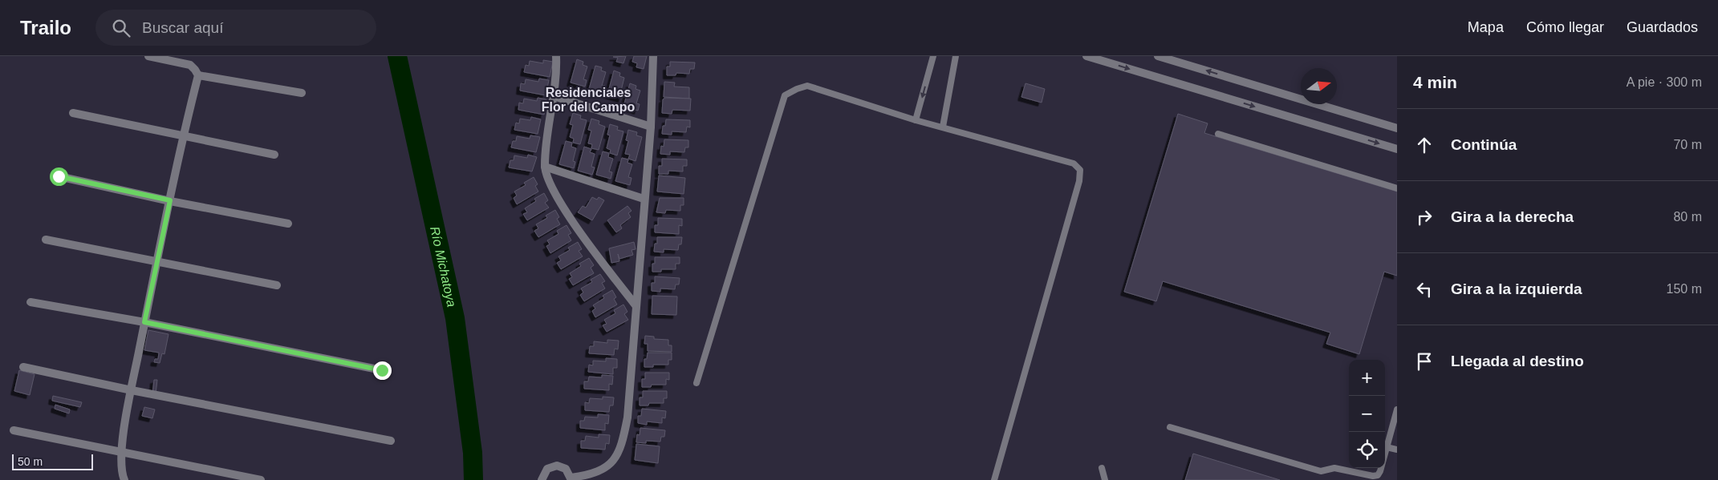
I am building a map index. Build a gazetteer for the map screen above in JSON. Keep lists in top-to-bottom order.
{
  "districts": ["Residenciales Flor del Campo"],
  "water": ["Río Michatoya"],
  "scale_bar": "50 m",
  "north": "right",
  "page": {
    "header": "Trailo",
    "search": "Buscar aquí",
    "nav": ["Mapa", "Cómo llegar", "Guardados"],
    "heading": ["4 min", "A pie · 300 m"],
    "list": [
      ["Continúa", "70 m"],
      ["Gira a la derecha", "80 m"],
      ["Gira a la izquierda", "150 m"],
      "Llegada al destino"
    ],
    "map_buttons": ["+", "−"],
    "scale": "50 m"
  }
}
